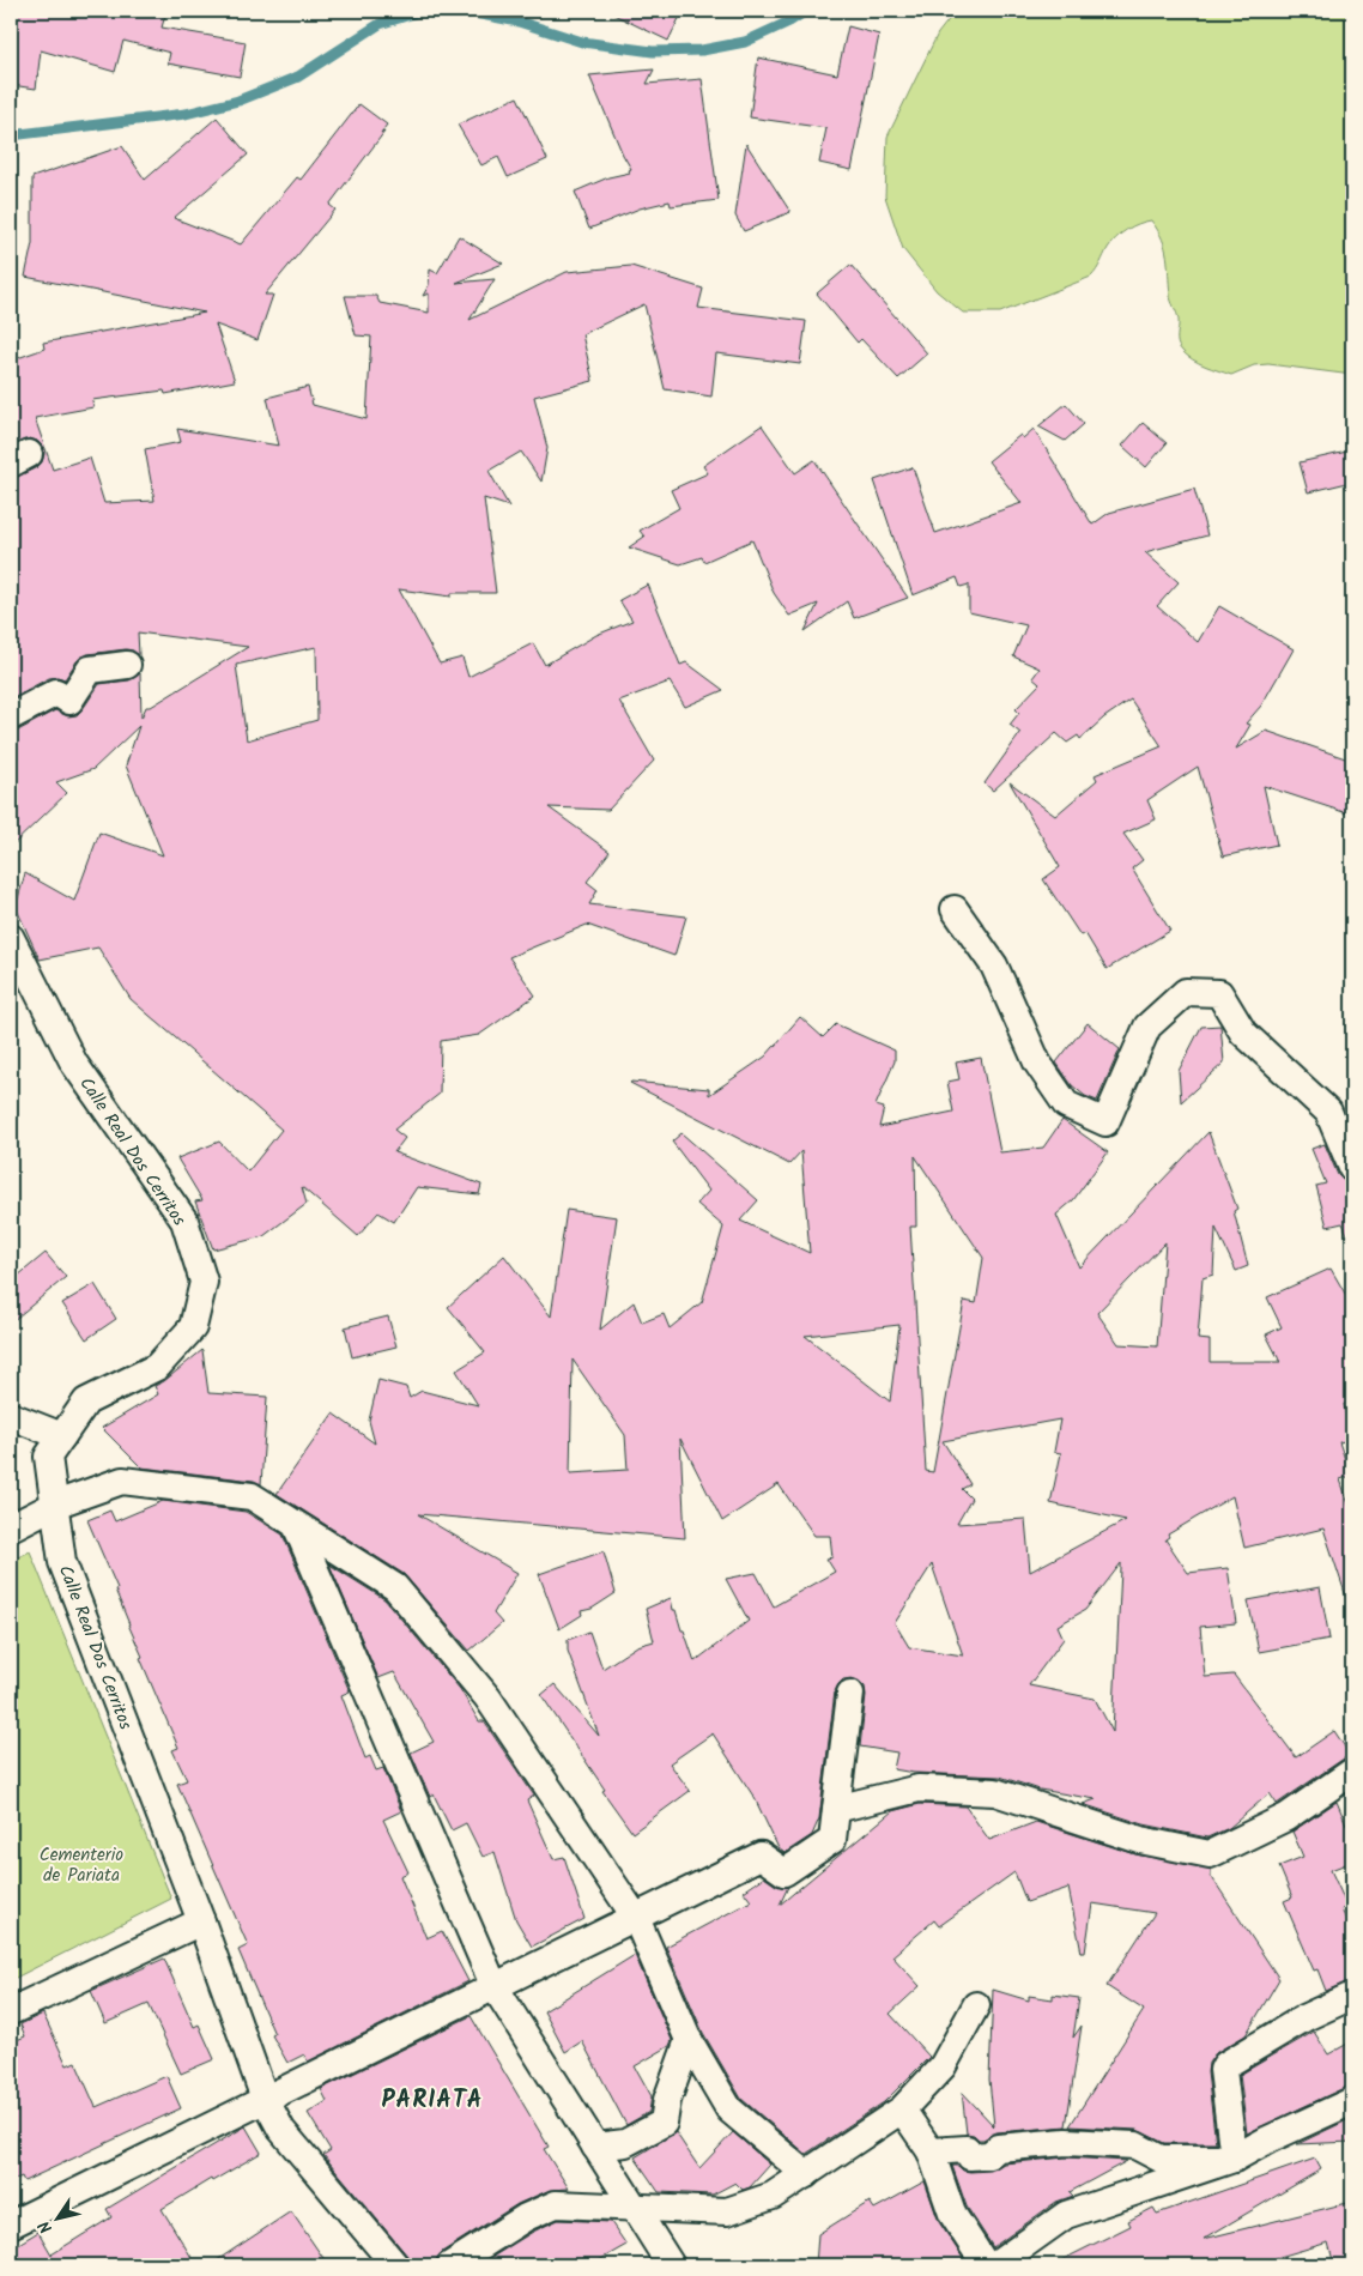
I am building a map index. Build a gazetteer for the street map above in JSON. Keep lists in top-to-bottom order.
{
  "streets": {
    "street": ["Calle Real Dos Cerritos"]
  },
  "districts": ["PARIATA"],
  "parks": ["Cementerio de Pariata"],
  "north": "bottom left"
}
